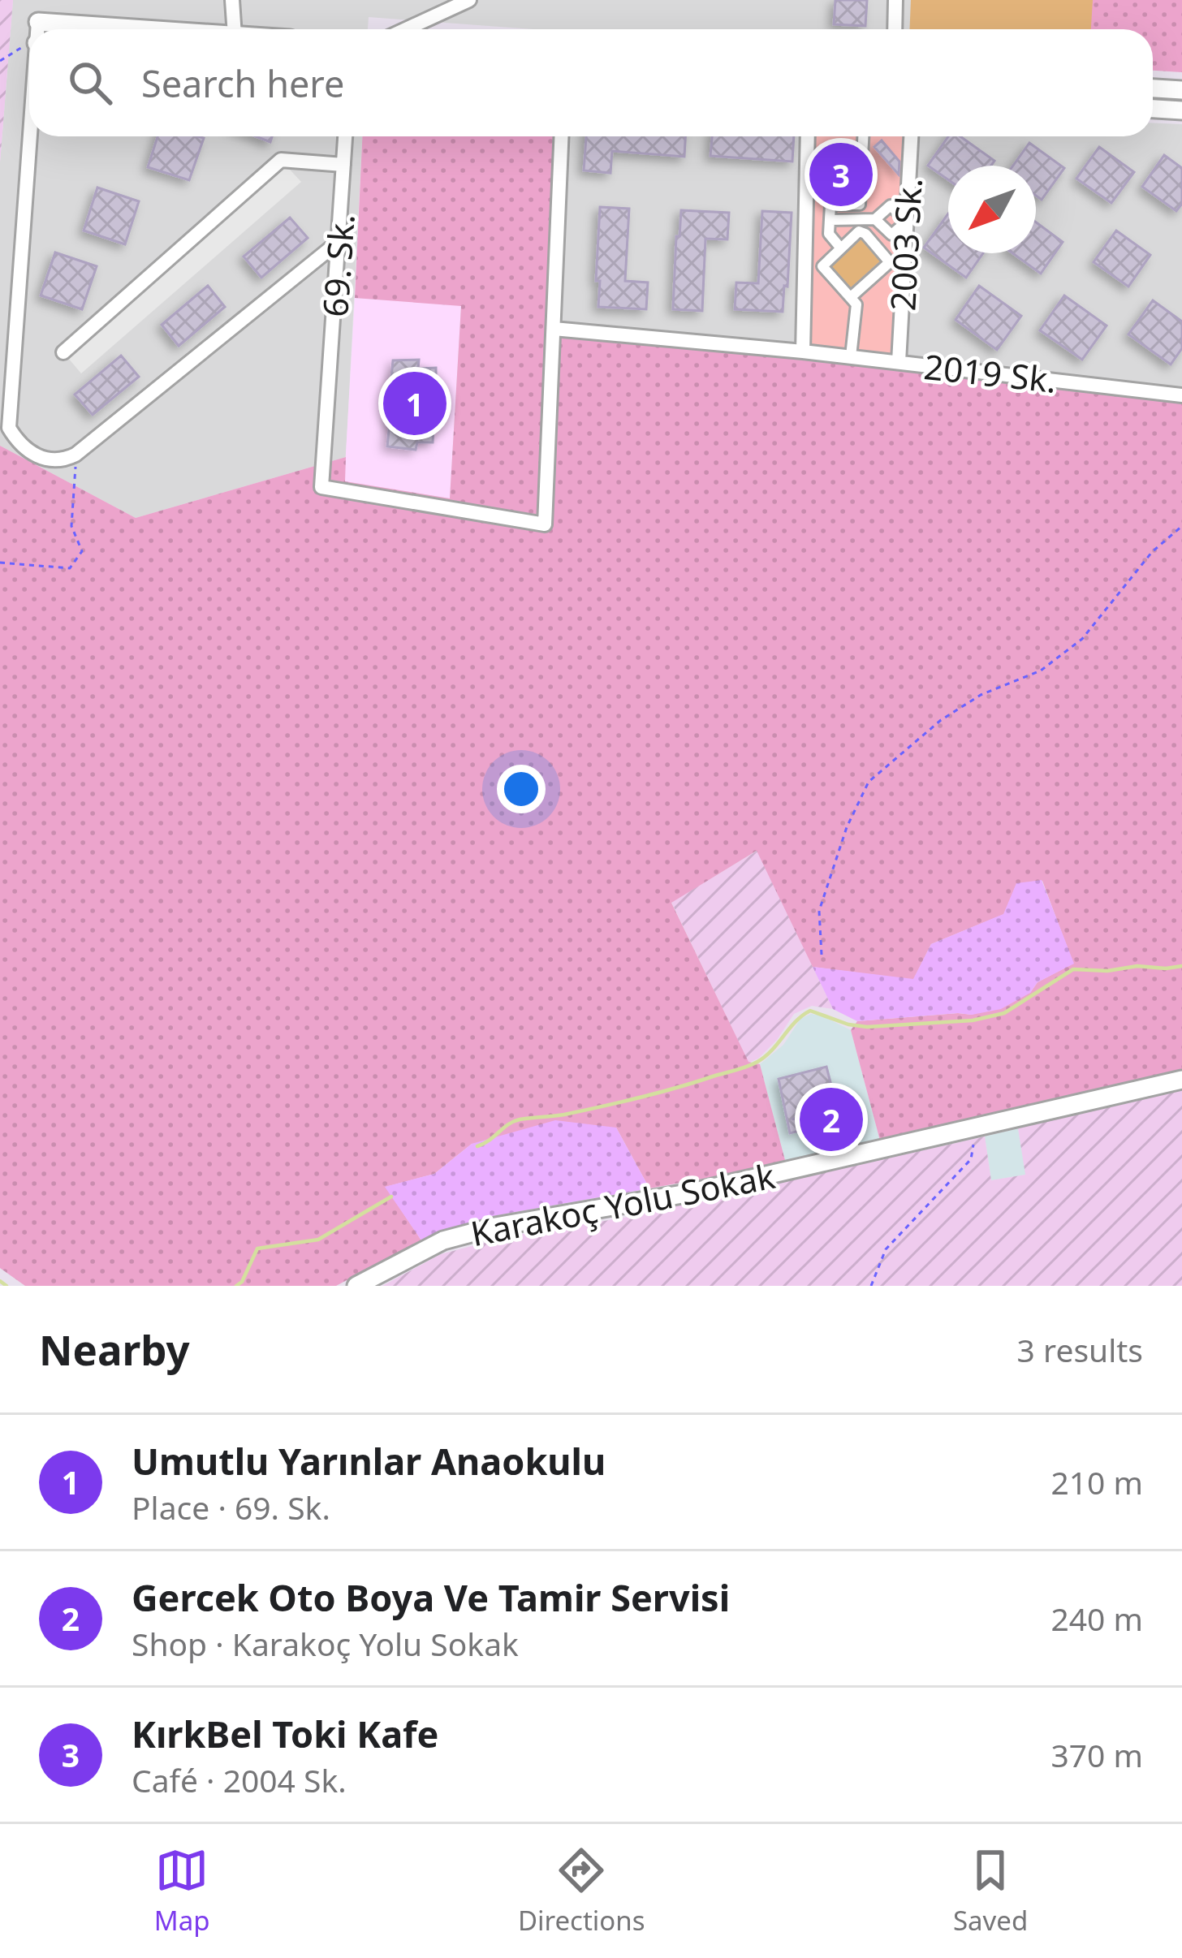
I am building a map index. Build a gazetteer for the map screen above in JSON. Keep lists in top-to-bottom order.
{
  "streets": {
    "street": [
      "2003 Sk.",
      "69. Sk.",
      "2019 Sk.",
      "Karakoç Yolu Sokak"
    ]
  },
  "crossings": [
    ["2003 Sk.", "2019 Sk."],
    ["69. Sk.", "2019 Sk."]
  ],
  "north": "bottom left",
  "page": {
    "search": "Search here",
    "pins": ["3", "1", "2"],
    "heading": ["Nearby", "3 results"],
    "list": [
      {
        "mark": "1",
        "name": "Umutlu Yarınlar Anaokulu",
        "note": "Place · 69. Sk.",
        "value": "210 m"
      },
      {
        "mark": "2",
        "name": "Gercek Oto Boya Ve Tamir Servisi",
        "note": "Shop · Karakoç Yolu Sokak",
        "value": "240 m"
      },
      {
        "mark": "3",
        "name": "KırkBel Toki Kafe",
        "note": "Café · 2004 Sk.",
        "value": "370 m"
      }
    ],
    "nav": ["Map", "Directions", "Saved"]
  }
}
